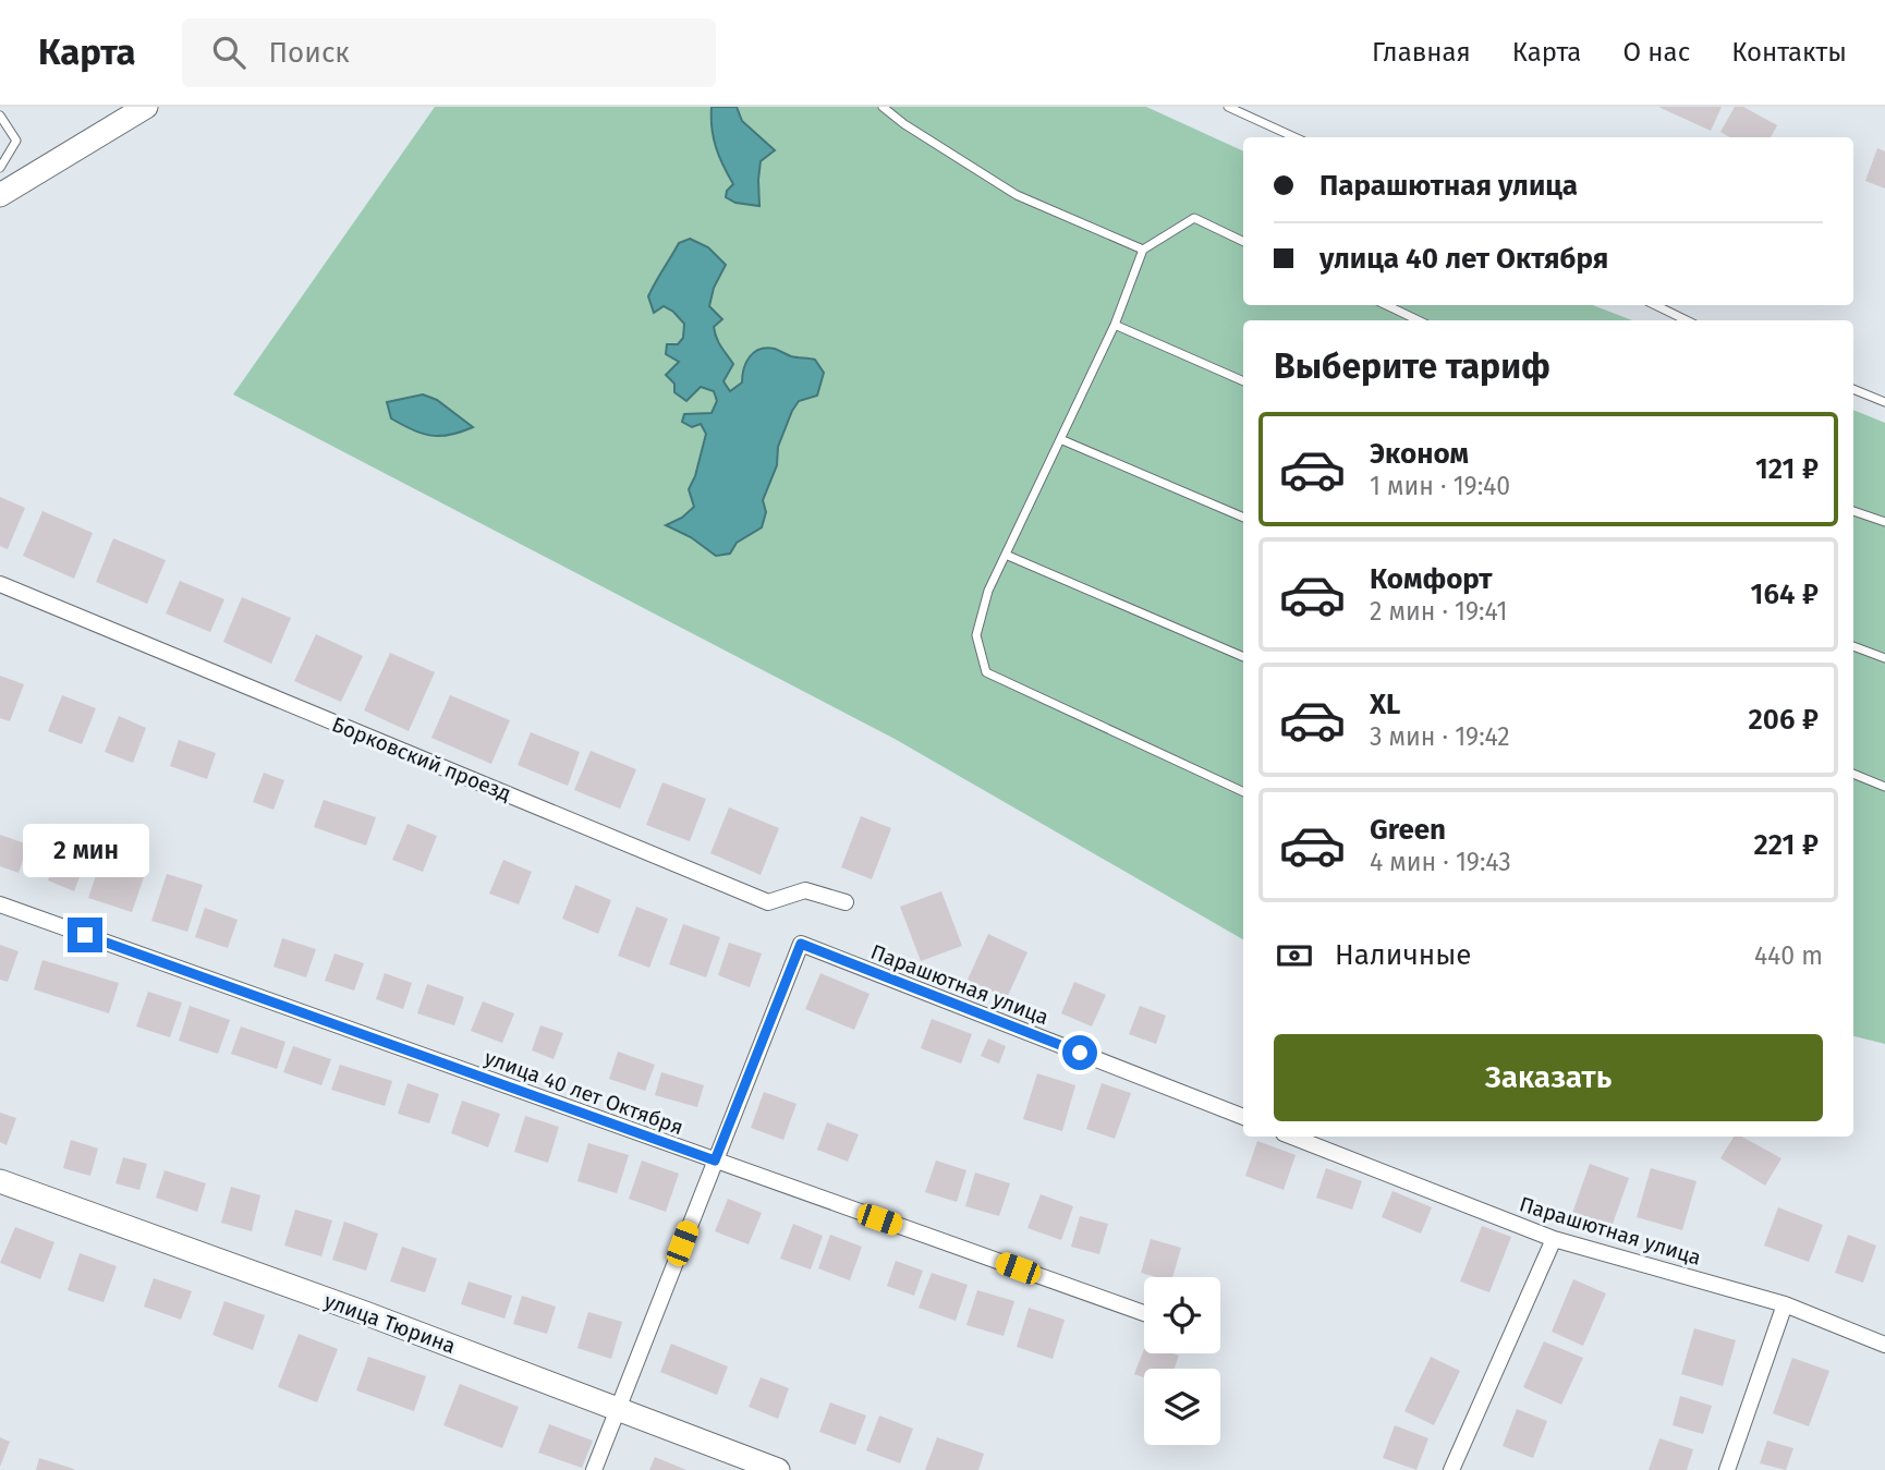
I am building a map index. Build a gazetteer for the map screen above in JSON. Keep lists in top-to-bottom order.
{
  "streets": {
    "street": [
      "Борковский проезд",
      "Парашютная улица",
      "улица 40 лет Октября",
      "улица Тюрина"
    ]
  },
  "crossings": [
    ["Парашютная улица", "улица 40 лет Октября"]
  ],
  "page": {
    "header": "Карта",
    "search": "Поиск",
    "nav": [
      "Главная",
      "Карта",
      "О нас",
      "Контакты"
    ],
    "banner": ["Парашютная улица", "улица 40 лет Октября"],
    "heading": "Выберите тариф",
    "list": [
      {
        "name": "Эконом",
        "note": "1 мин · 19:40",
        "value": "121 ₽"
      },
      {
        "name": "Комфорт",
        "note": "2 мин · 19:41",
        "value": "164 ₽"
      },
      {
        "name": "XL",
        "note": "3 мин · 19:42",
        "value": "206 ₽"
      },
      {
        "name": "Green",
        "note": "4 мин · 19:43",
        "value": "221 ₽"
      }
    ],
    "bubble": "2 мин",
    "pay": ["Наличные", "440 m"],
    "buttons": "Заказать"
  }
}
